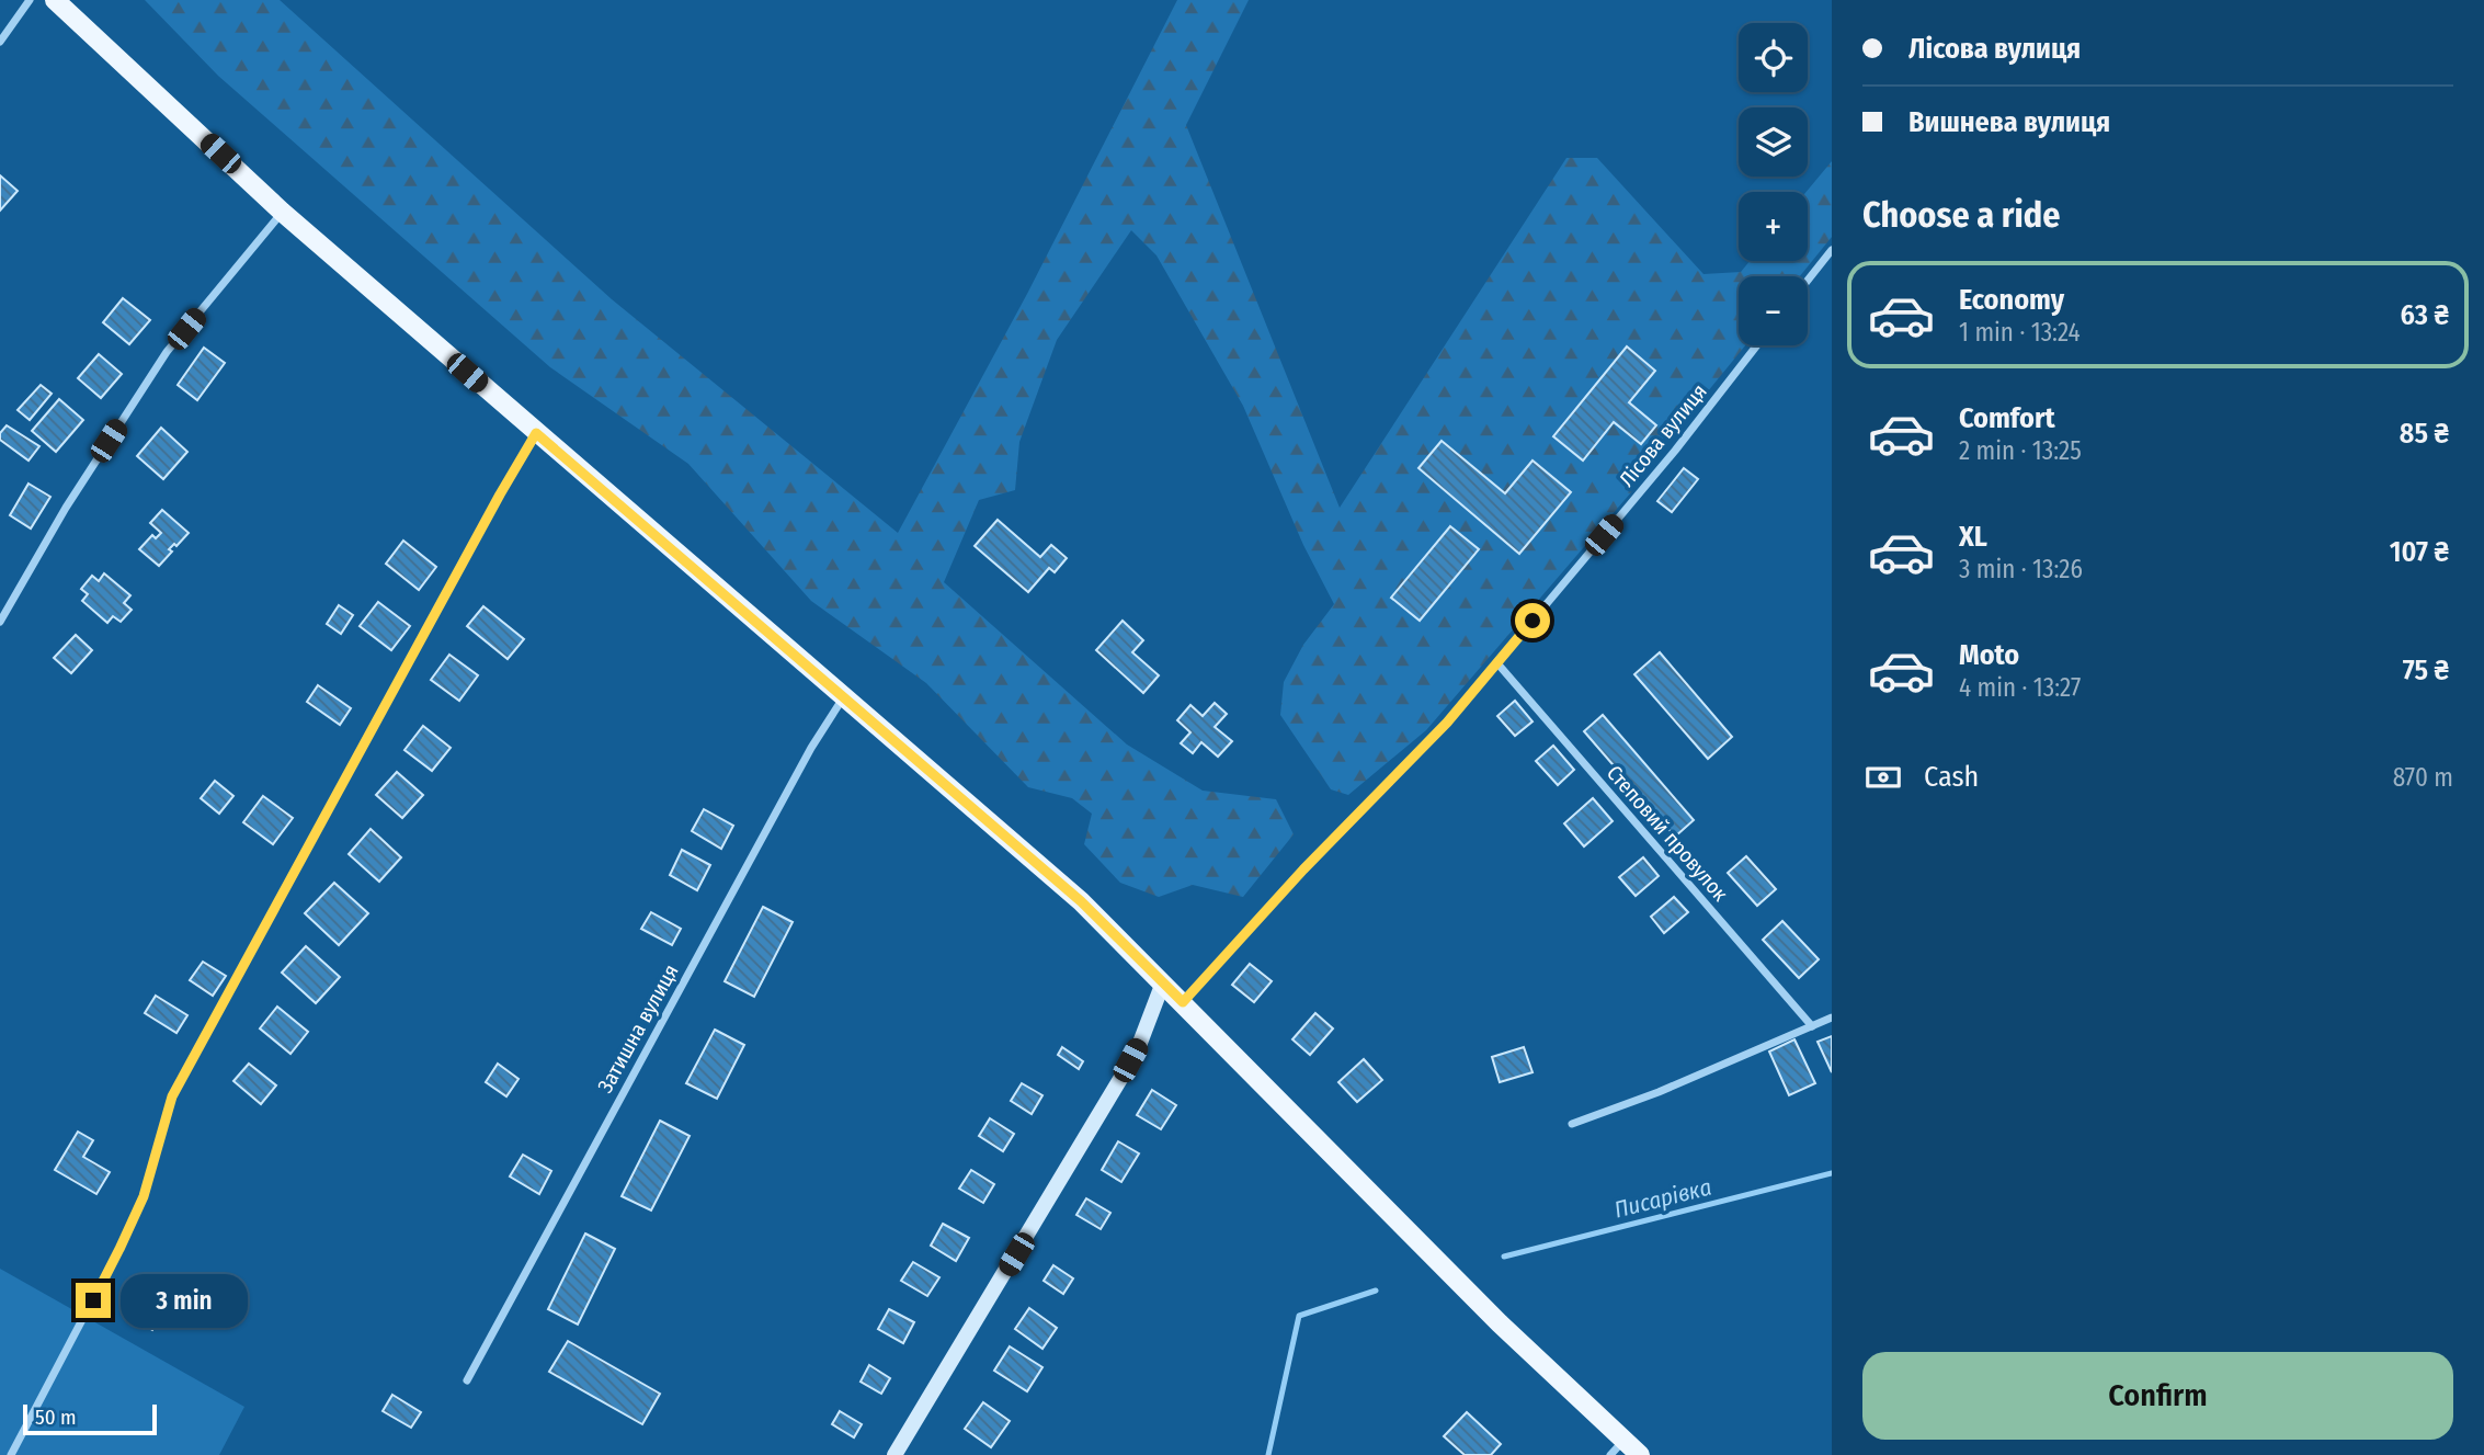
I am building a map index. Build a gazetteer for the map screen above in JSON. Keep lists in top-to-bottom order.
{
  "streets": {
    "street": ["Лісова вулиця", "Степовий провулок", "Затишна вулиця"]
  },
  "crossings": [
    ["Лісова вулиця", "Степовий провулок"]
  ],
  "water": ["Писарівка"],
  "scale_bar": "50 m",
  "page": {
    "banner": ["Лісова вулиця", "Вишнева вулиця"],
    "map_buttons": ["+", "−"],
    "heading": "Choose a ride",
    "list": [
      {
        "name": "Economy",
        "note": "1 min · 13:24",
        "value": "63 ₴"
      },
      {
        "name": "Comfort",
        "note": "2 min · 13:25",
        "value": "85 ₴"
      },
      {
        "name": "XL",
        "note": "3 min · 13:26",
        "value": "107 ₴"
      },
      {
        "name": "Moto",
        "note": "4 min · 13:27",
        "value": "75 ₴"
      }
    ],
    "pay": ["Cash", "870 m"],
    "bubble": "3 min",
    "buttons": "Confirm",
    "scale": "50 m"
  }
}
